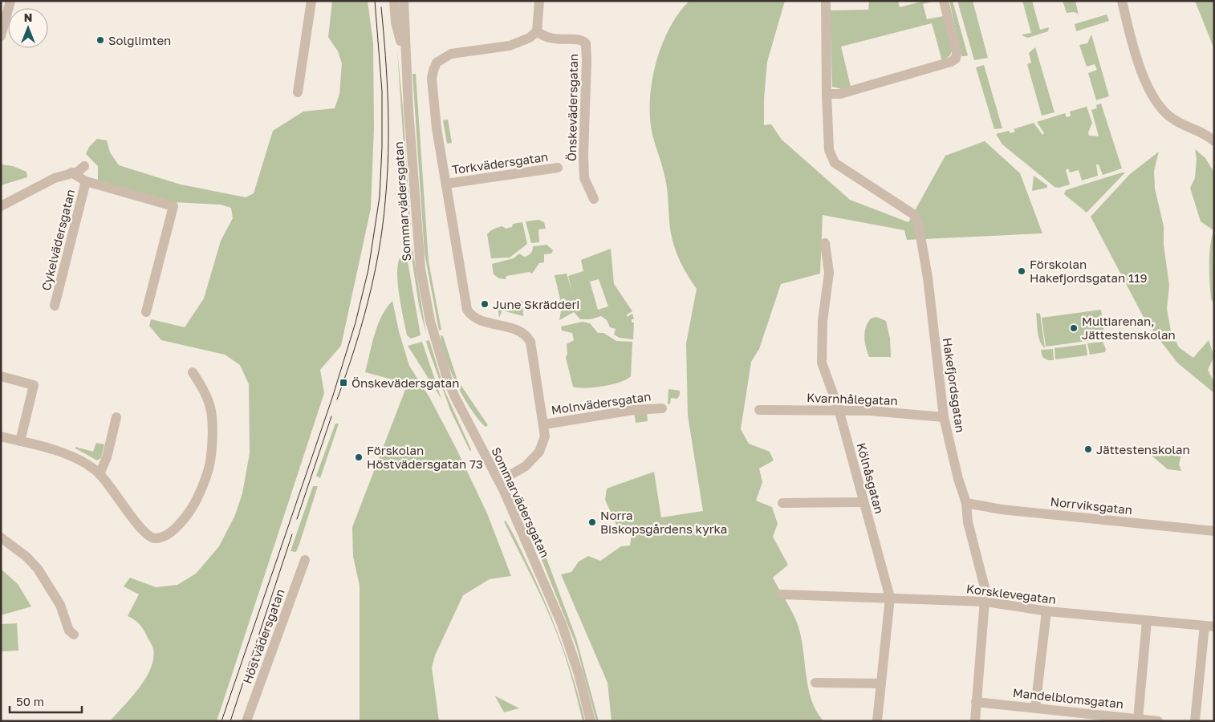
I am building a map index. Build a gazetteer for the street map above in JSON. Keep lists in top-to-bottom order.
{
  "streets": {
    "street": [
      "Önskevädersgatan",
      "Torkvädersgatan",
      "Sommarvädersgatan",
      "Cykelvädersgatan",
      "Hakefjordsgatan",
      "Kvarnhålegatan",
      "Molnvädersgatan",
      "Kölnåsgatan",
      "Norrviksgatan",
      "Korsklevegatan",
      "Höstvädersgatan",
      "Mandelblomsgatan"
    ]
  },
  "crossings": [
    ["Hakefjordsgatan", "Kvarnhålegatan"],
    ["Hakefjordsgatan", "Norrviksgatan"],
    ["Hakefjordsgatan", "Korsklevegatan"],
    ["Hakefjordsgatan", "Mandelblomsgatan"],
    ["Kvarnhålegatan", "Kölnåsgatan"],
    ["Kölnåsgatan", "Korsklevegatan"]
  ],
  "places": {
    "other": [
      "Solglimten",
      "Förskolan Hakefjordsgatan 119",
      "June Skrädderi",
      "Multiarenan, Jättestenskolan",
      "Jättestenskolan",
      "Förskolan Höstvädersgatan 73",
      "Norra Biskopsgårdens kyrka"
    ],
    "transit": ["Önskevädersgatan"]
  },
  "scale_bar": "50 m",
  "north": "top"
}
